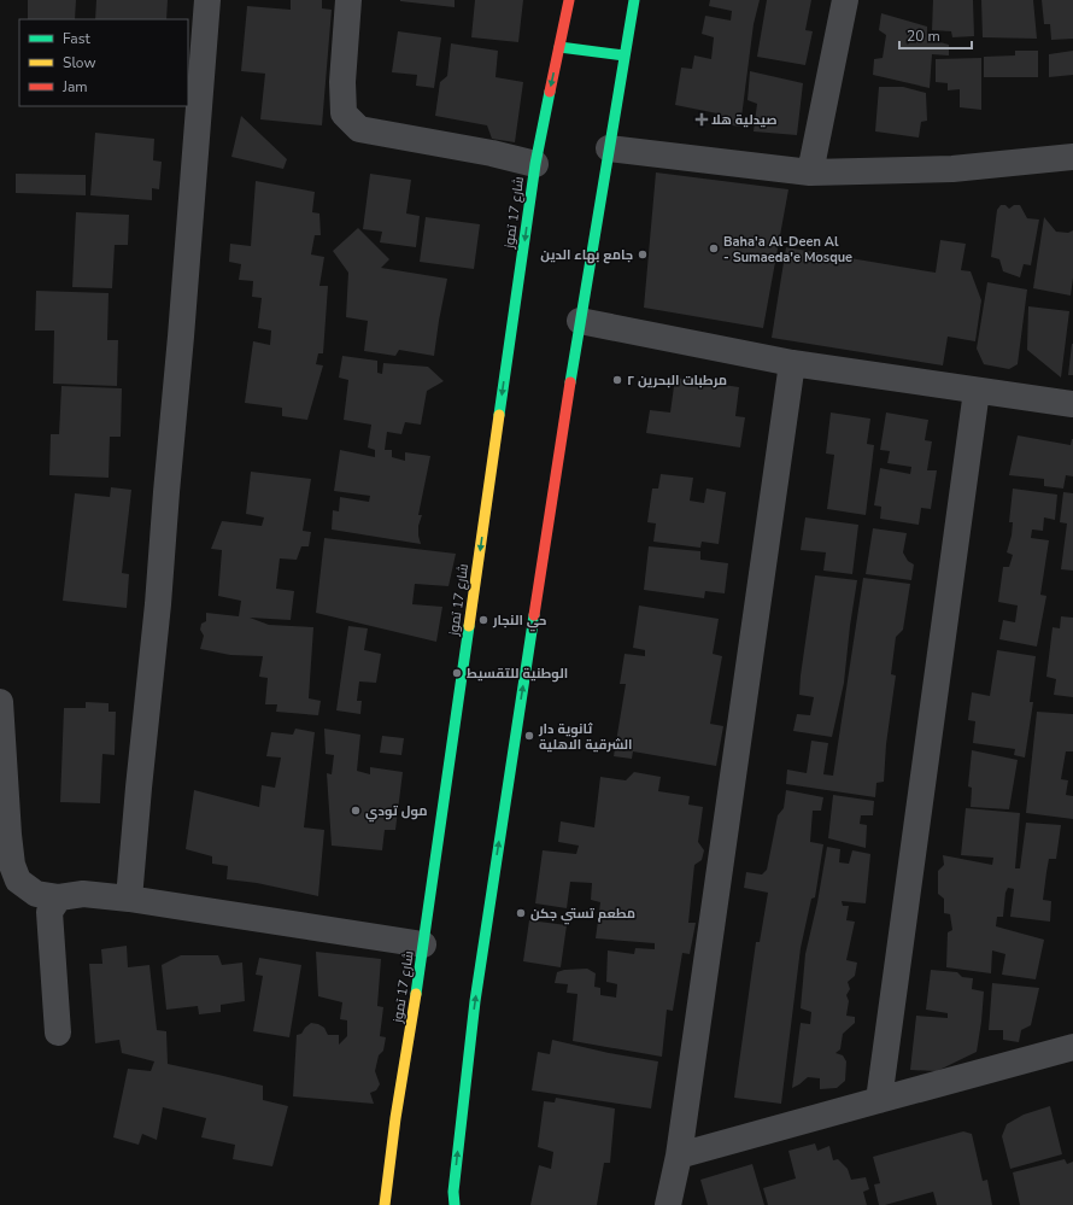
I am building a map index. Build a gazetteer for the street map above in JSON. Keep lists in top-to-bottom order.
{
  "streets": {
    "main road": ["شارع 17 تموز"]
  },
  "places": {
    "health": ["صيدلية هلا"],
    "other": [
      "Baha'a Al-Deen Al - Sumaeda'e Mosque",
      "جامع بهاء الدين",
      "مرطبات البحرين ٢",
      "حي النجار",
      "الوطنية للتقسيط",
      "ثانوية دار الشرقية الاهلية",
      "مول تودي",
      "مطعم تستي جكن"
    ]
  },
  "legend": ["Fast", "Slow", "Jam"],
  "scale_bar": "20 m"
}
